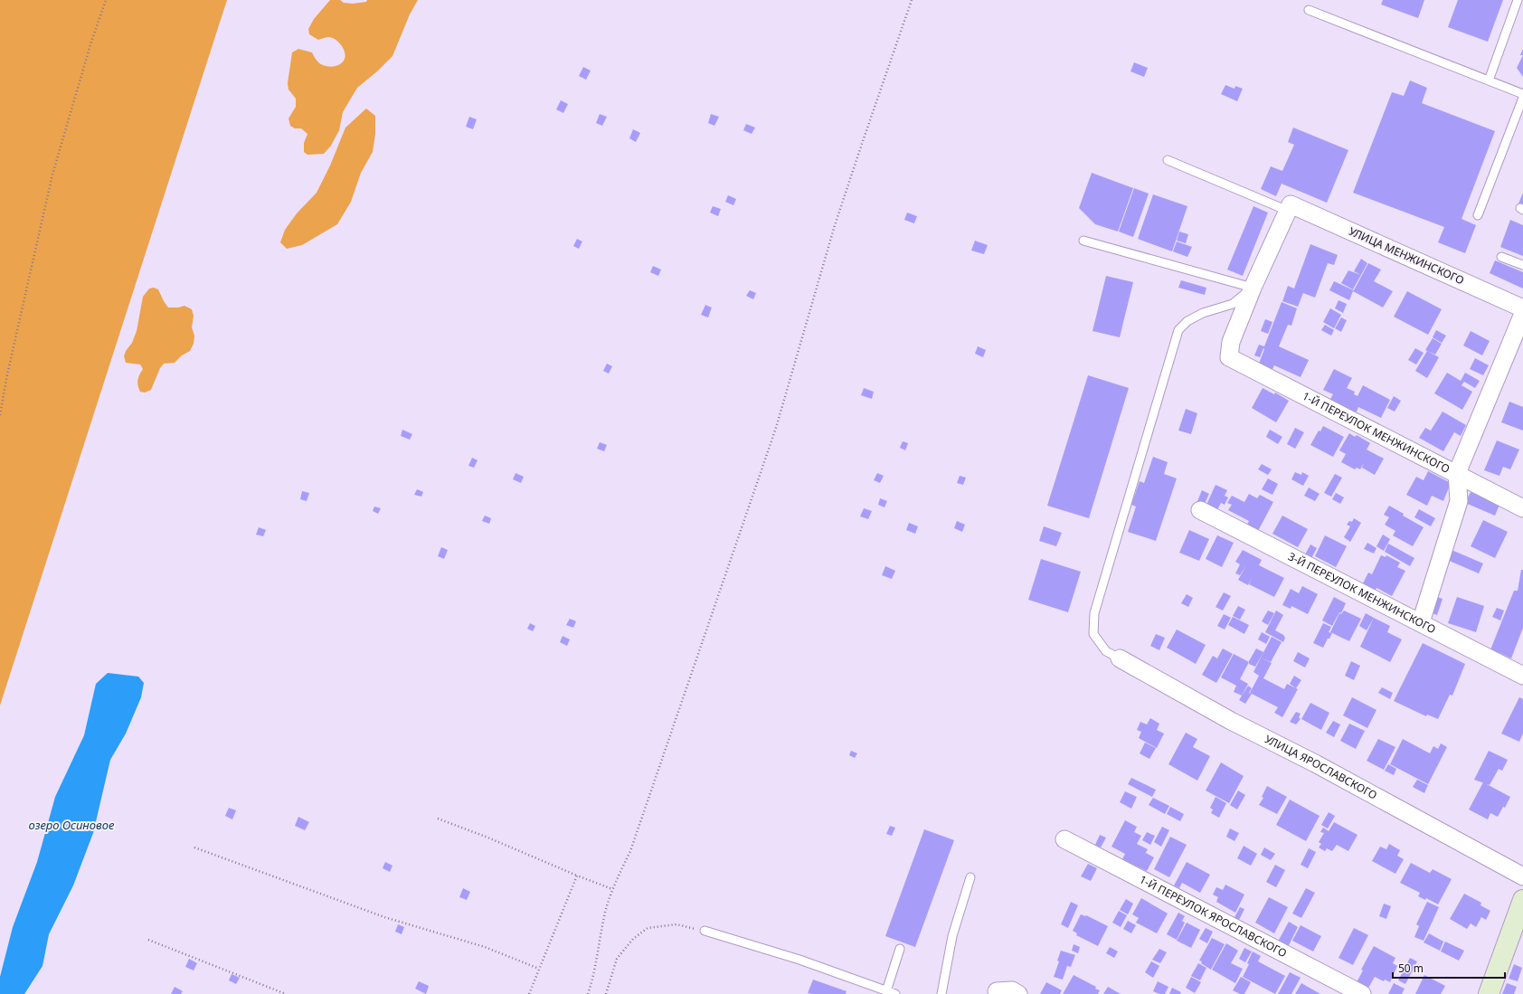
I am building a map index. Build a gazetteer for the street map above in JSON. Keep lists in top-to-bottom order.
{
  "streets": {
    "street": [
      "УЛИЦА МЕНЖИНСКОГО",
      "1-Й ПЕРЕУЛОК МЕНЖИНСКОГО",
      "3-Й ПЕРЕУЛОК МЕНЖИНСКОГО",
      "УЛИЦА ЯРОСЛАВСКОГО",
      "1-Й ПЕРЕУЛОК ЯРОСЛАВСКОГО"
    ]
  },
  "water": ["озеро Осиновое"],
  "scale_bar": "50 m"
}
